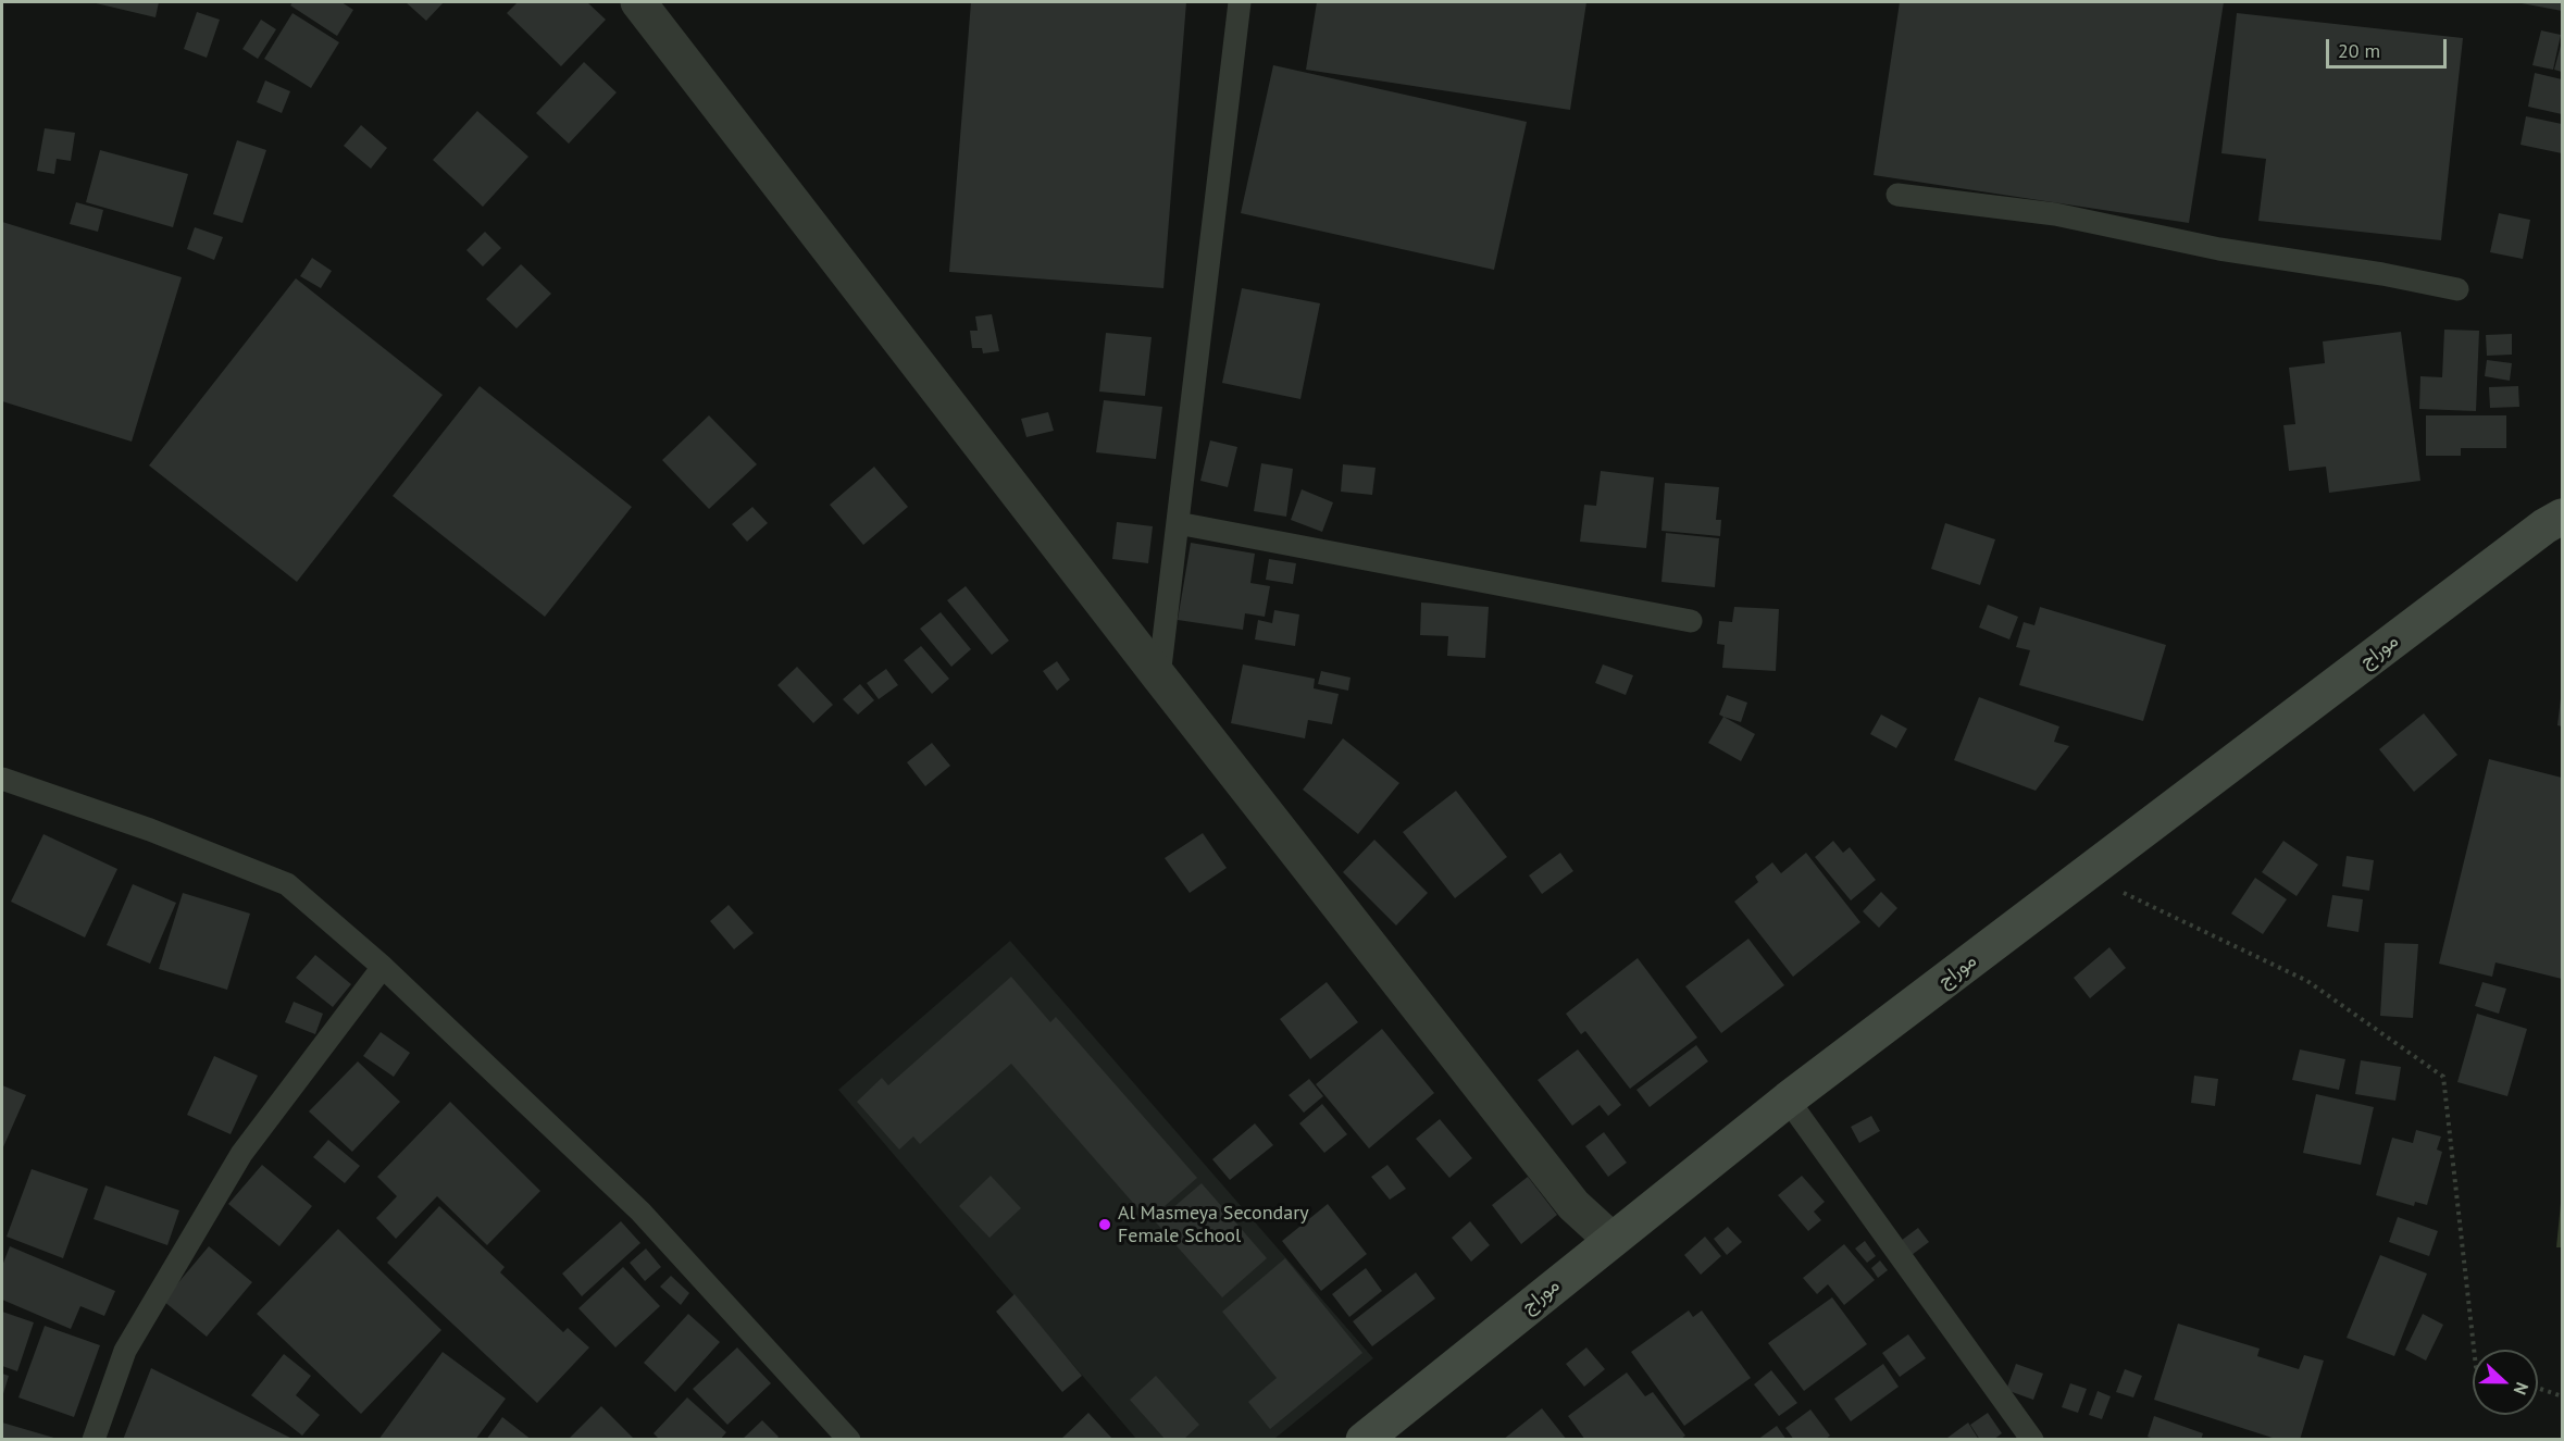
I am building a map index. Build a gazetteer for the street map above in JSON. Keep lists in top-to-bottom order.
{
  "streets": {
    "main road": ["موراج"]
  },
  "places": ["Al Masmeya Secondary Female School"],
  "scale_bar": "20 m",
  "north": "right"
}
